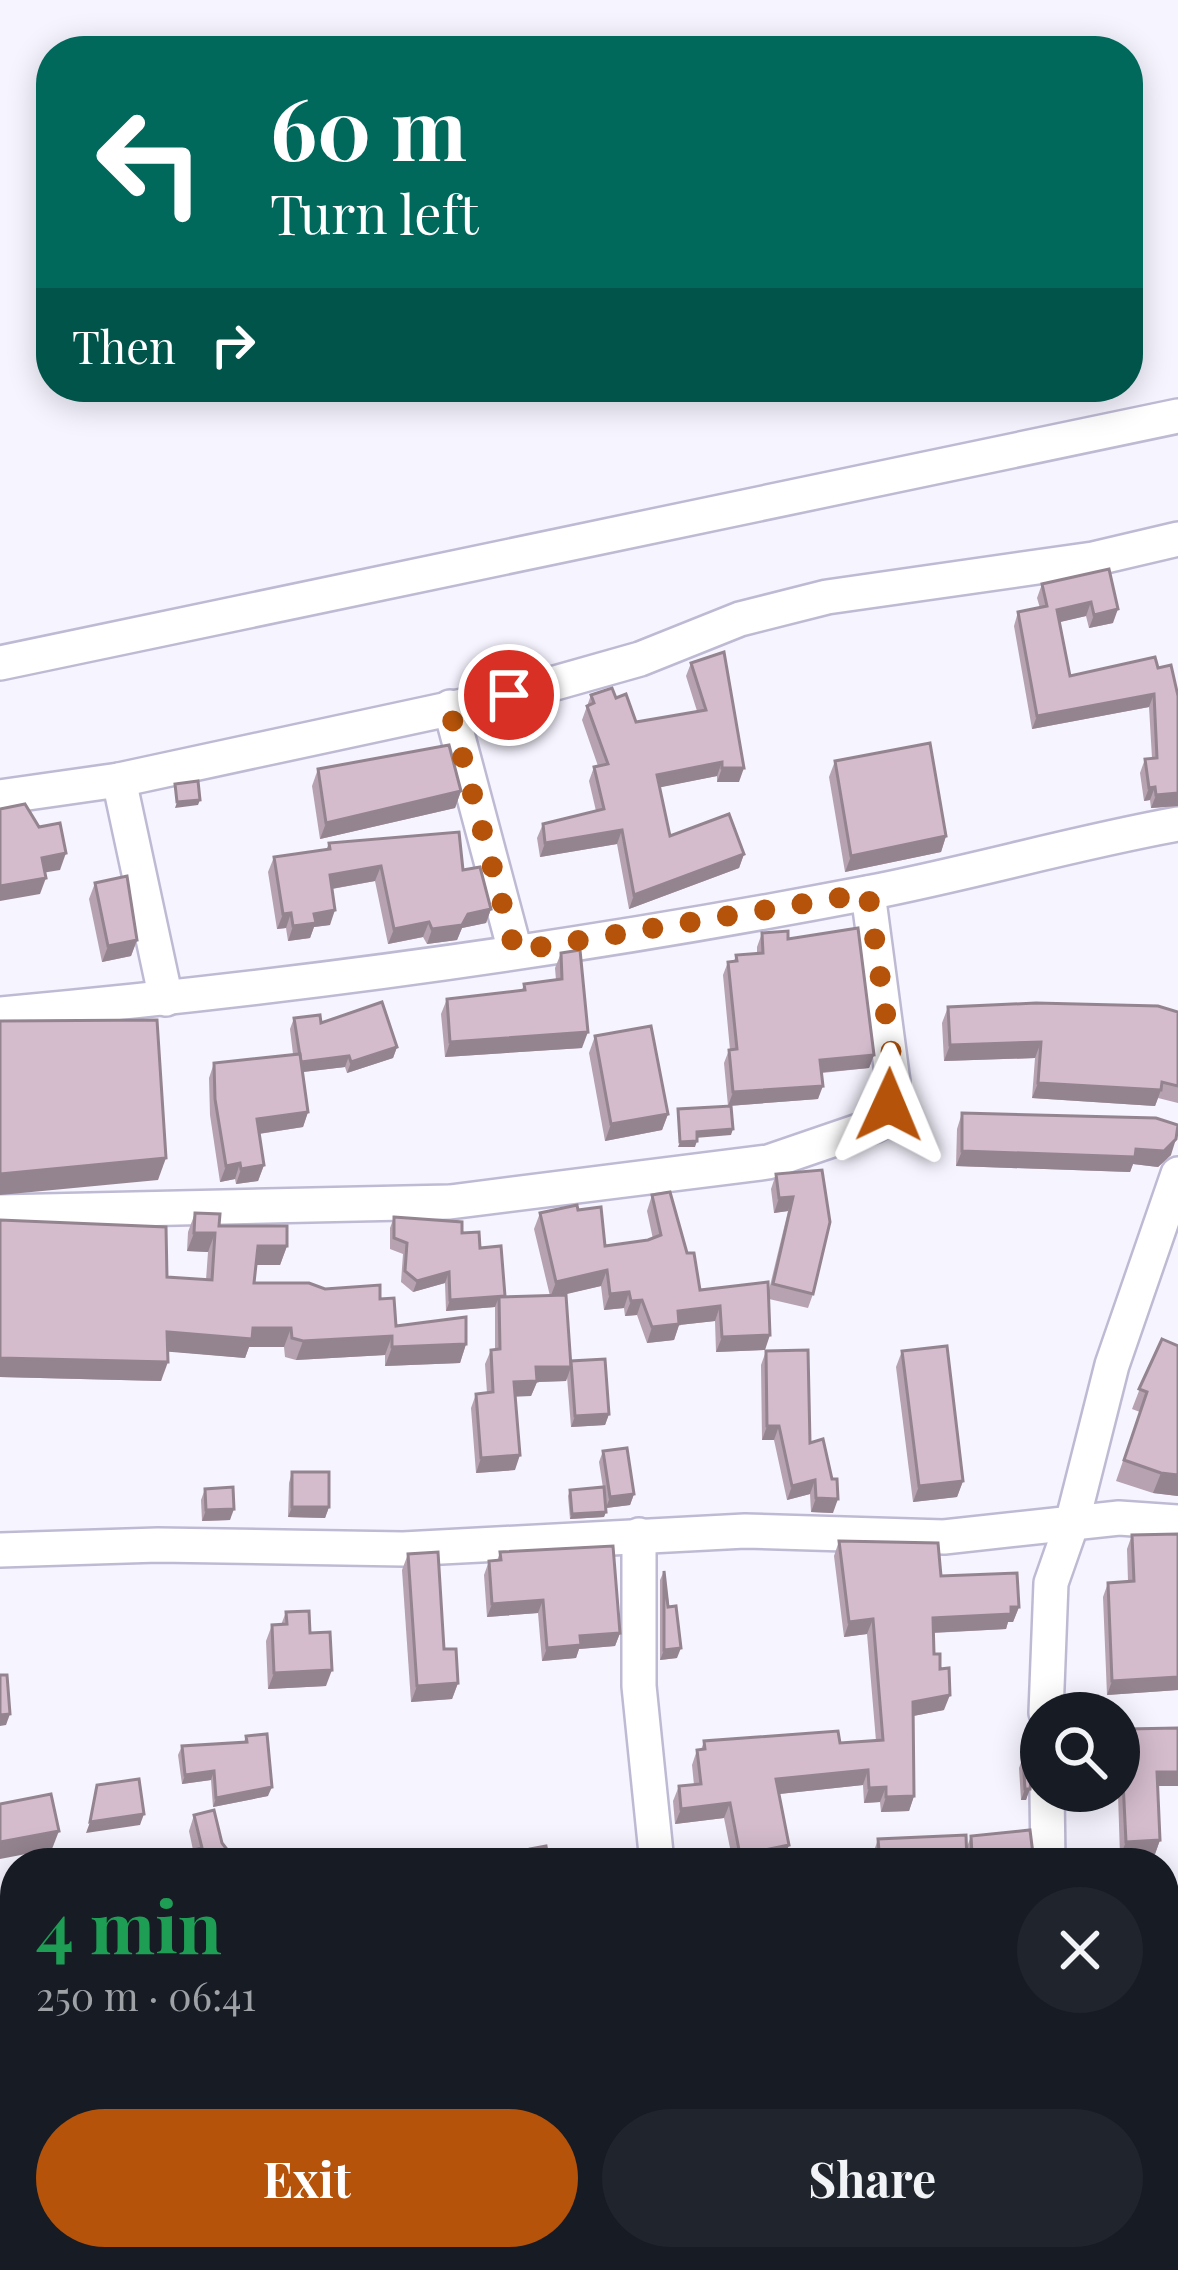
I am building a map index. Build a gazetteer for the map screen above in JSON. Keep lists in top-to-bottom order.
{
  "page": {
    "turn": ["60 m", "Turn left"],
    "then": "Then",
    "heading": ["4 min", "250 m · 06:41"],
    "buttons": ["Exit", "Share"]
  }
}
